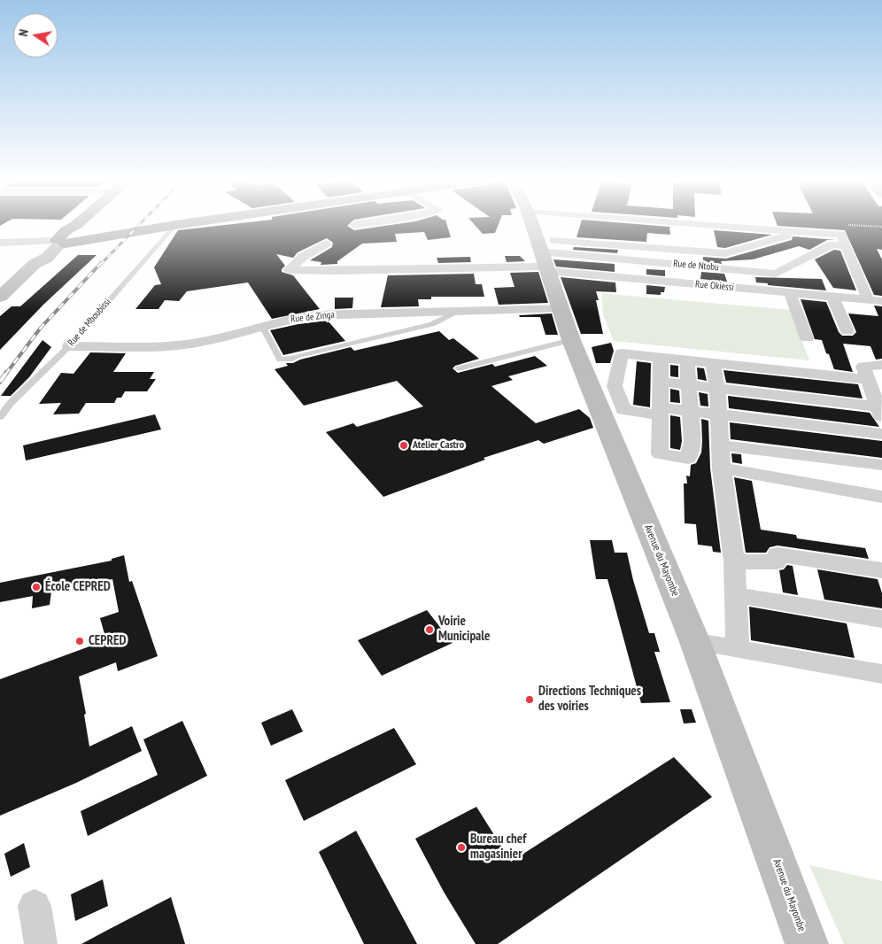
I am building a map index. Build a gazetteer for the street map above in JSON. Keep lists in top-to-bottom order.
{
  "streets": {
    "street": [
      "Rue de Ntobu",
      "Rue Okiessi",
      "Rue de Zinga",
      "Avenue du Mayombe"
    ],
    "lane": ["Rue de Mboubissi"]
  },
  "crossings": [
    ["Rue de Ntobu", "Rue Okiessi"],
    ["Rue de Ntobu", "Avenue du Mayombe"],
    ["Rue Okiessi", "Avenue du Mayombe"],
    ["Rue de Zinga", "Rue de Mboubissi"],
    ["Rue de Zinga", "Avenue du Mayombe"]
  ],
  "places": [
    "Atelier Castro",
    "École CEPRED",
    "Voirie Municipale",
    "CEPRED",
    "Directions Techniques des voiries",
    "Bureau chef magasinier"
  ],
  "north": "left"
}
